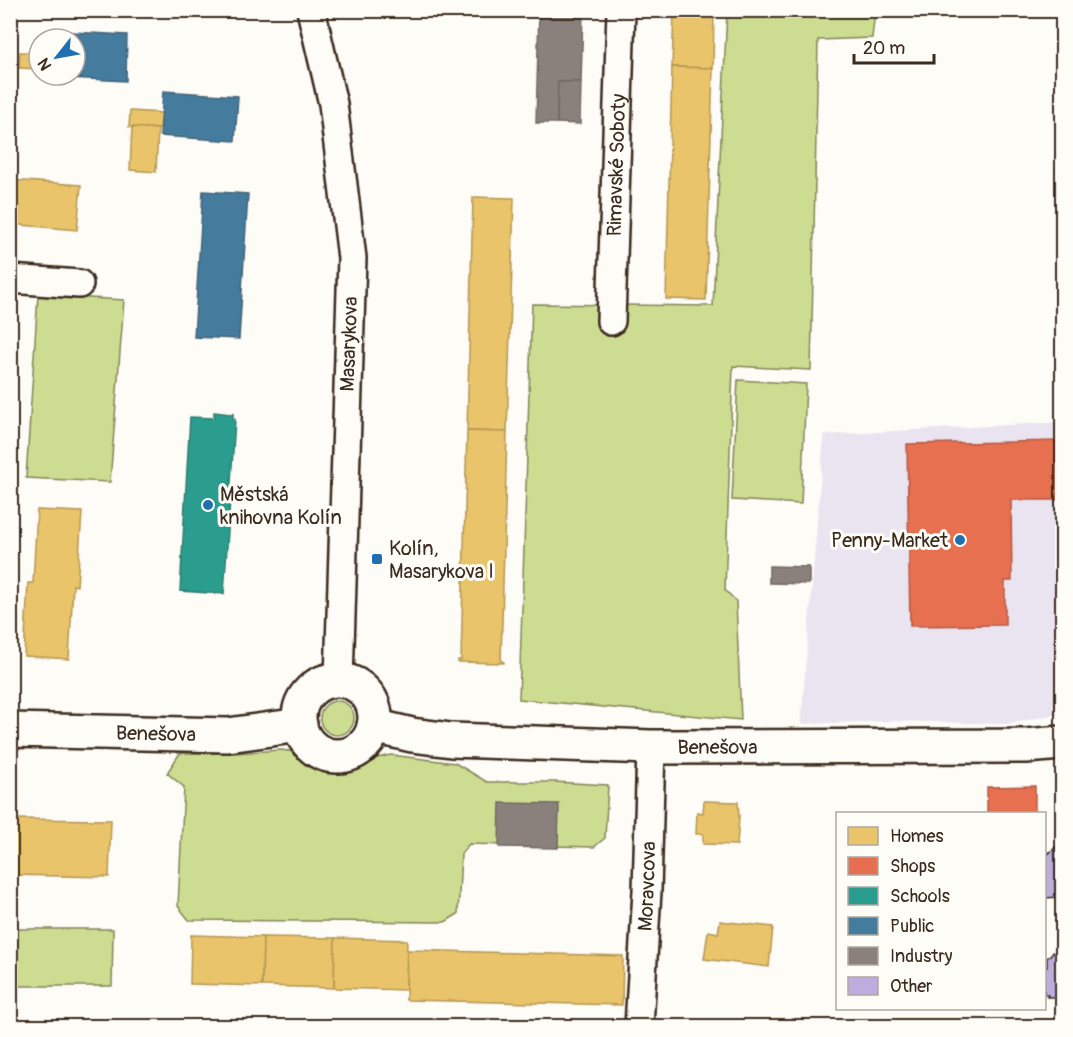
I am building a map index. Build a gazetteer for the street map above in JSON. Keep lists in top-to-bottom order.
{
  "streets": {
    "street": [
      "Rimavské Soboty",
      "Masarykova",
      "Benešova",
      "Moravcova"
    ]
  },
  "crossings": [
    ["Masarykova", "Benešova"],
    ["Benešova", "Moravcova"]
  ],
  "places": {
    "other": ["Městská knihovna Kolín", "Penny-Market"],
    "transit": ["Kolín, Masarykova I"]
  },
  "legend": [
    "Homes",
    "Shops",
    "Schools",
    "Public",
    "Industry",
    "Other"
  ],
  "scale_bar": "20 m",
  "north": "bottom left"
}
